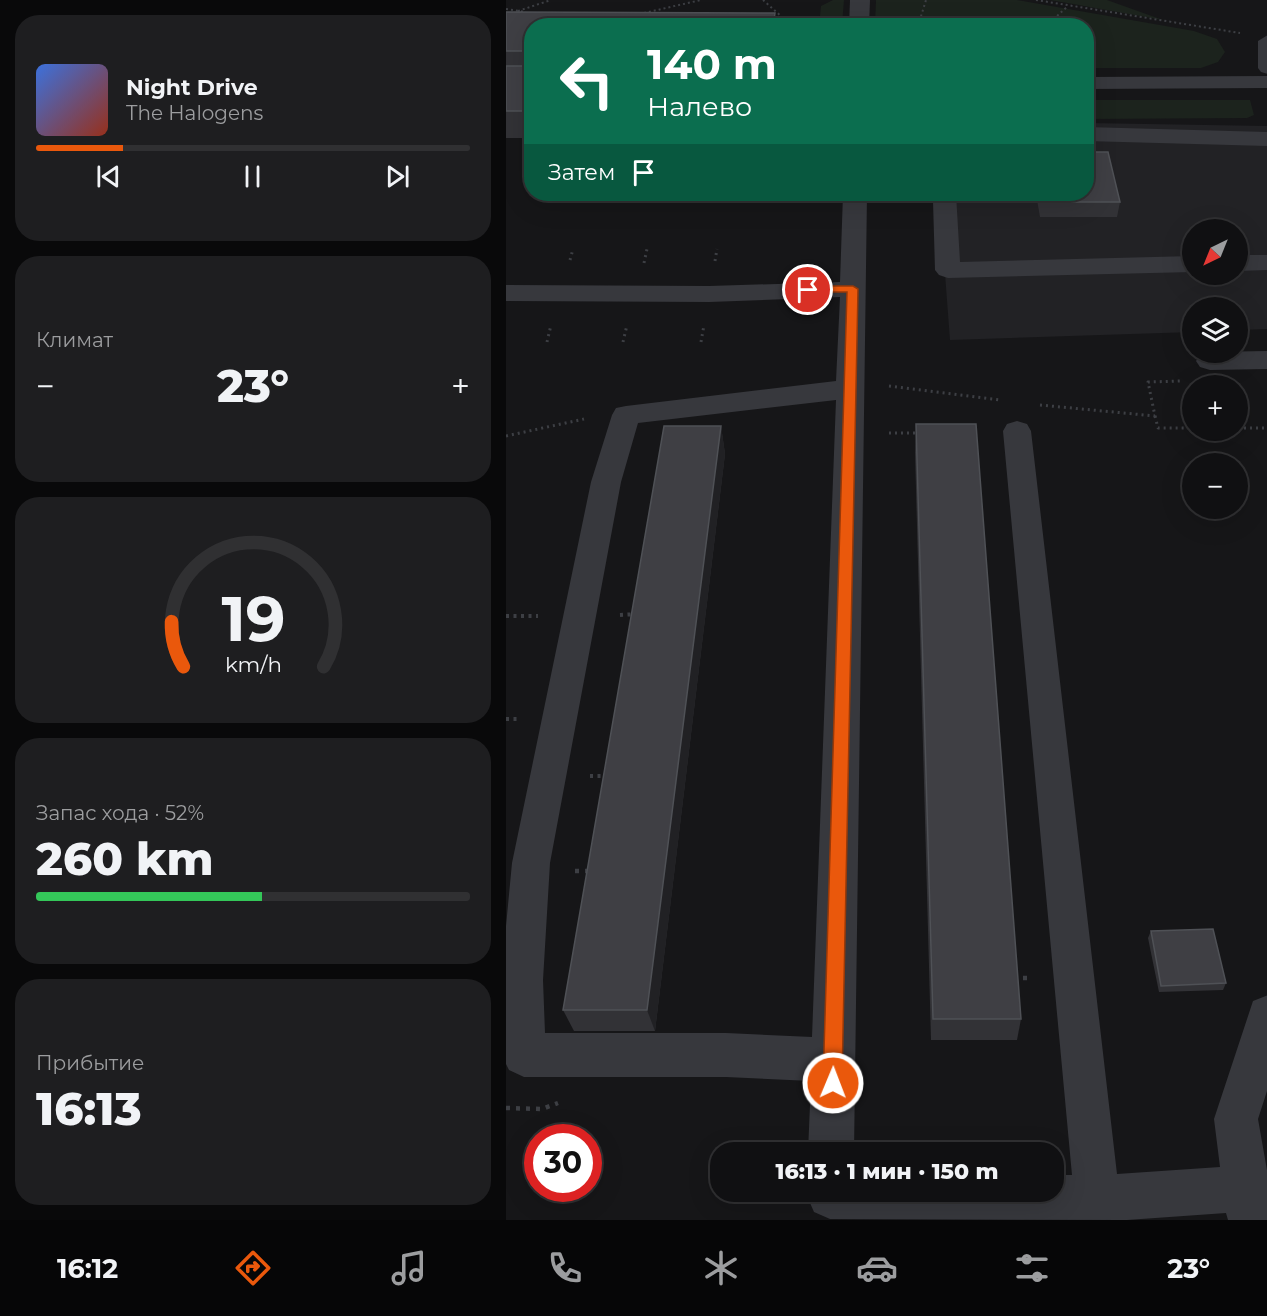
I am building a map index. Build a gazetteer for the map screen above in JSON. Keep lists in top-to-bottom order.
{
  "north": "bottom left",
  "page": {
    "turn": ["140 m", "Налево"],
    "song": ["Night Drive", "The Halogens"],
    "then": "Затем",
    "map_buttons": ["+", "−"],
    "tile": [
      "Климат",
      ["Запас хода · 52%", "260 km"],
      ["Прибытие", "16:13"]
    ],
    "heat": ["−", "23°", "+"],
    "limit": "30",
    "trip": "16:13 · 1 мин · 150 m",
    "tabs": ["16:12", "23°"],
    "gauge": ["19", "km/h"]
  }
}
